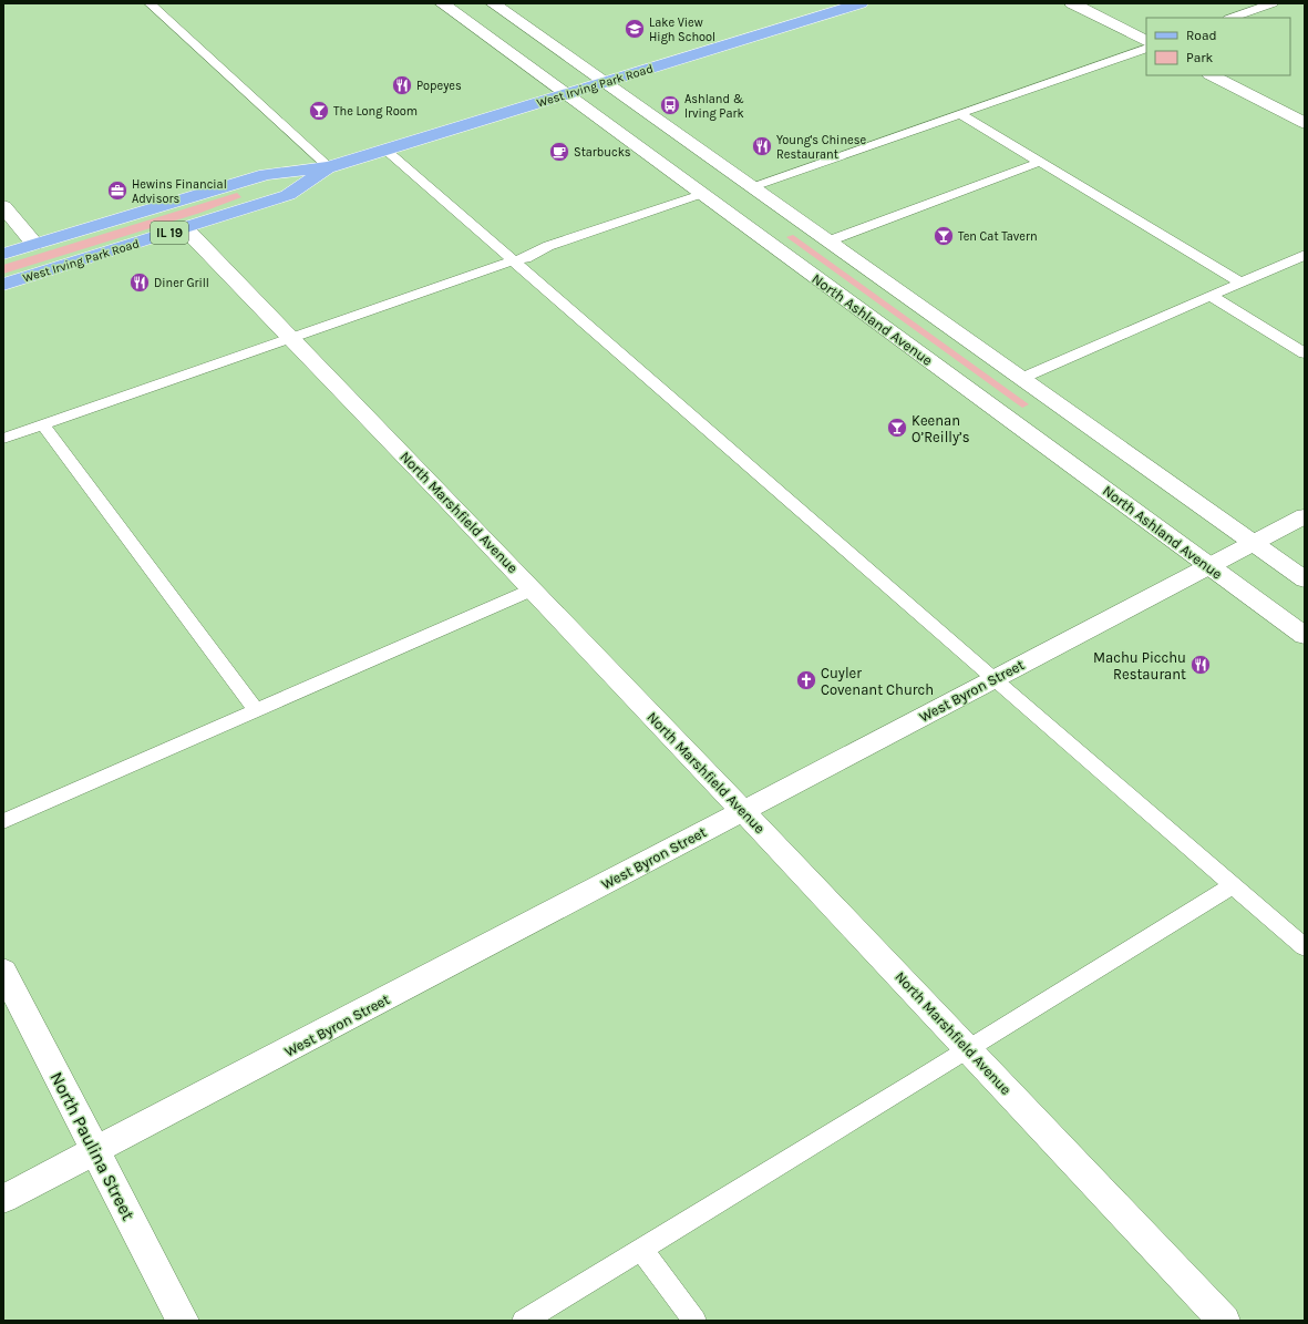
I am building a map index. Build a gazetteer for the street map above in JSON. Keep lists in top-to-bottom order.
{
  "streets": {
    "main road": ["West Irving Park Road", "IL 19"],
    "street": [
      "North Ashland Avenue",
      "North Marshfield Avenue",
      "West Byron Street",
      "North Paulina Street"
    ]
  },
  "crossings": [
    ["West Irving Park Road", "North Ashland Avenue"],
    ["West Irving Park Road", "North Marshfield Avenue"],
    ["North Ashland Avenue", "West Byron Street"],
    ["North Marshfield Avenue", "West Byron Street"],
    ["West Byron Street", "North Paulina Street"]
  ],
  "places": {
    "school or university": ["Lake View High School"],
    "restaurant": [
      "Popeyes",
      "Young's Chinese Restaurant",
      "Diner Grill",
      "Machu Picchu Restaurant"
    ],
    "bus stop": ["Ashland & Irving Park"],
    "bar": ["The Long Room", "Ten Cat Tavern", "Keenan O’Reilly’s"],
    "cafe": ["Starbucks"],
    "office": ["Hewins Financial Advisors"],
    "church": ["Cuyler Covenant Church"]
  },
  "legend": ["Road", "Park"]
}
